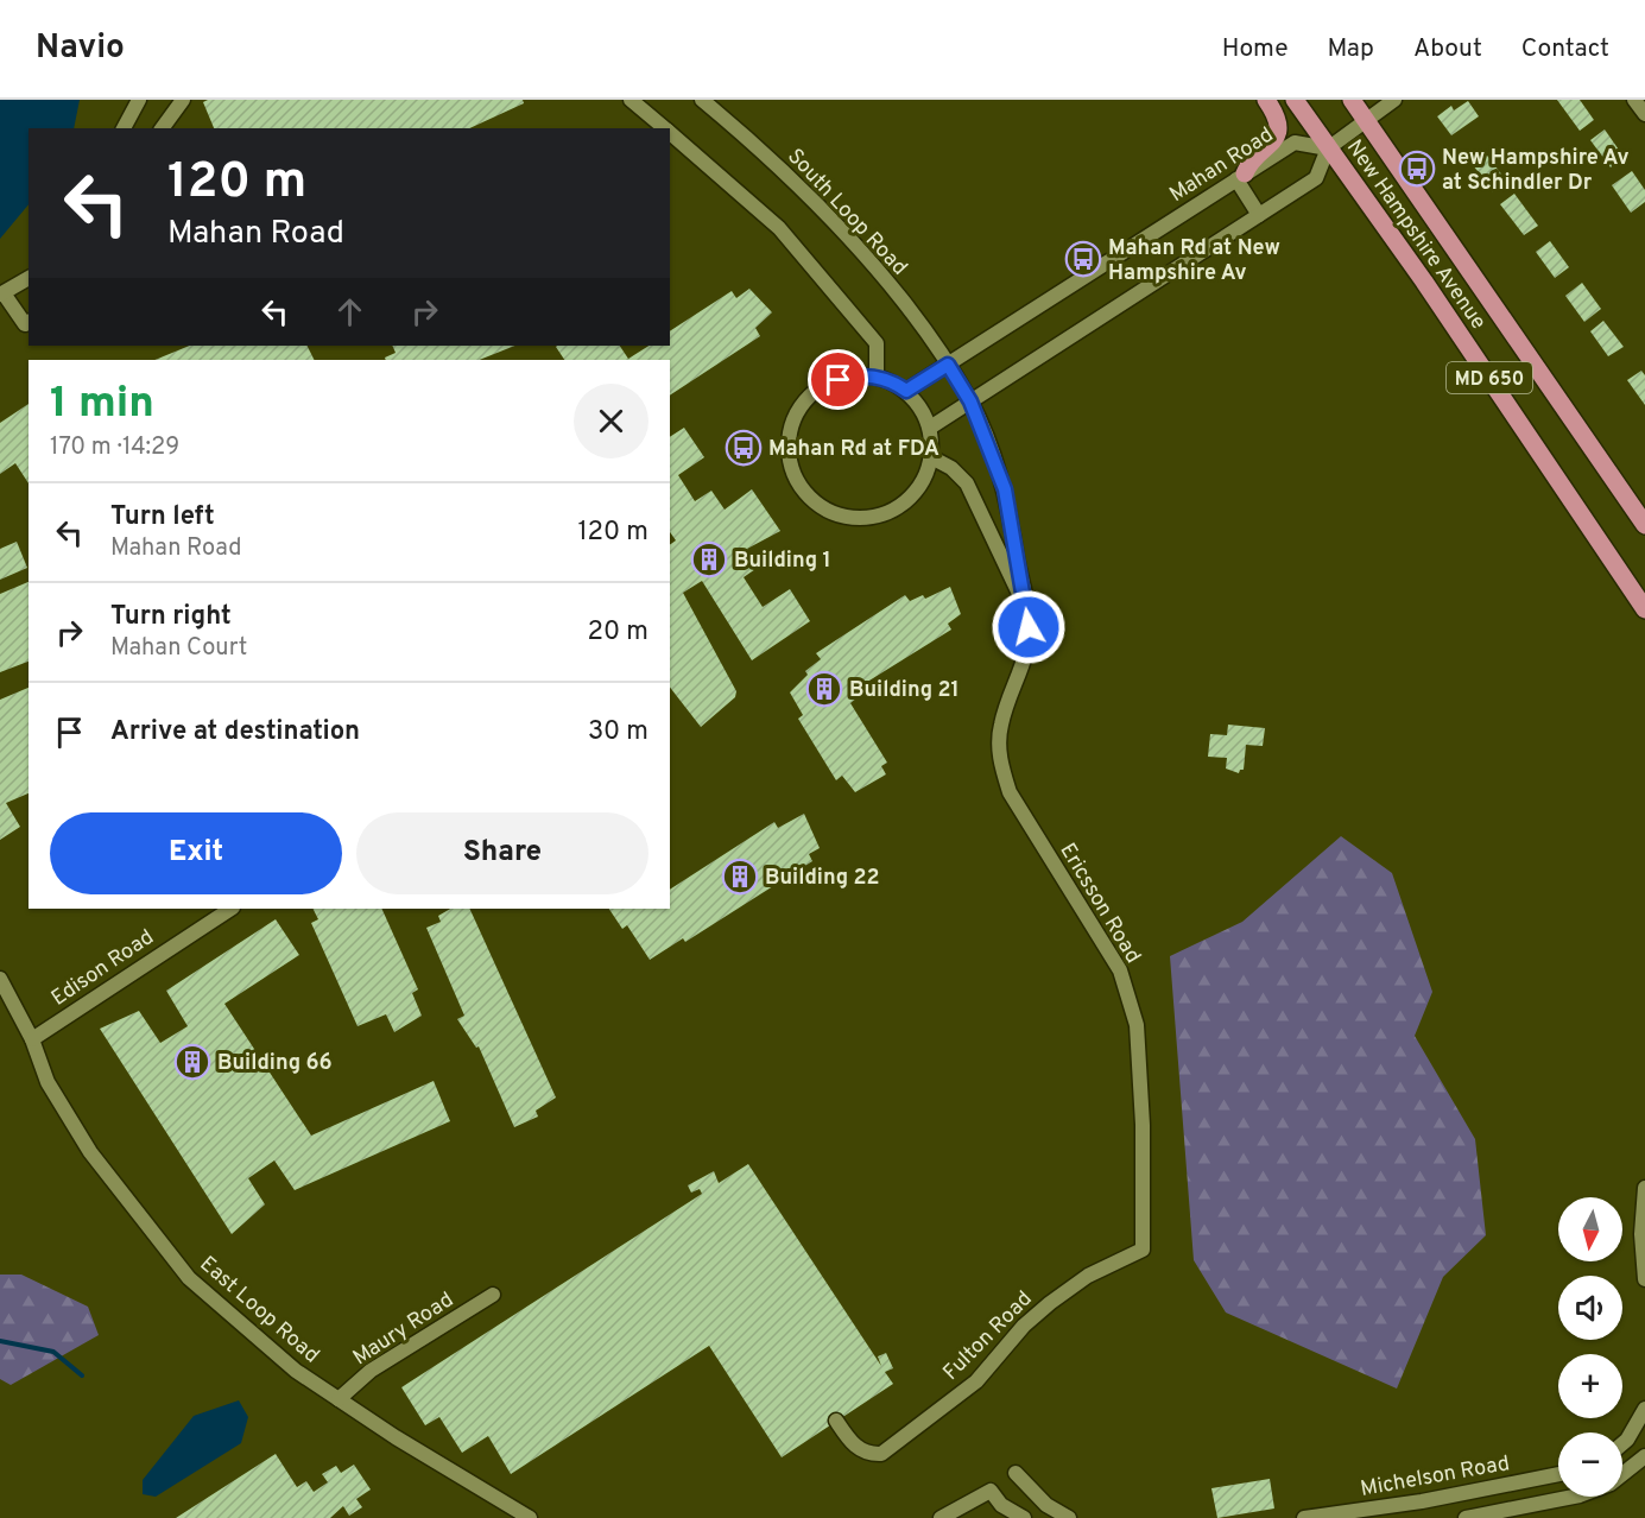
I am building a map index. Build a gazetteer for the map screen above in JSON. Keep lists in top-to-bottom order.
{
  "streets": {
    "main road": ["New Hampshire Avenue", "MD 650"],
    "street": [
      "Mahan Road",
      "South Loop Road",
      "Ericsson Road",
      "Edison Road",
      "East Loop Road",
      "Maury Road",
      "Fulton Road",
      "Michelson Road"
    ]
  },
  "crossings": [
    ["Mahan Road", "South Loop Road"],
    ["Mahan Road", "New Hampshire Avenue"],
    ["Ericsson Road", "Fulton Road"],
    ["Edison Road", "East Loop Road"],
    ["East Loop Road", "Maury Road"]
  ],
  "places": {
    "bus stop": ["New Hampshire Av at Schindler Dr", "Mahan Rd at New Hampshire Av", "Mahan Rd at FDA"],
    "building": [
      "Building 1",
      "Building 21",
      "Building 22",
      "Building 66"
    ]
  },
  "north": "bottom",
  "page": {
    "header": "Navio",
    "nav": [
      "Home",
      "Map",
      "About",
      "Contact"
    ],
    "turn": ["120 m", "Mahan Road"],
    "heading": ["1 min", "170 m · 14:29"],
    "list": [
      {
        "name": "Turn left",
        "note": "Mahan Road",
        "value": "120 m"
      },
      {
        "name": "Turn right",
        "note": "Mahan Court",
        "value": "20 m"
      },
      {
        "name": "Arrive at destination",
        "value": "30 m"
      }
    ],
    "buttons": ["Exit", "Share"],
    "map_buttons": ["+", "−"]
  }
}
